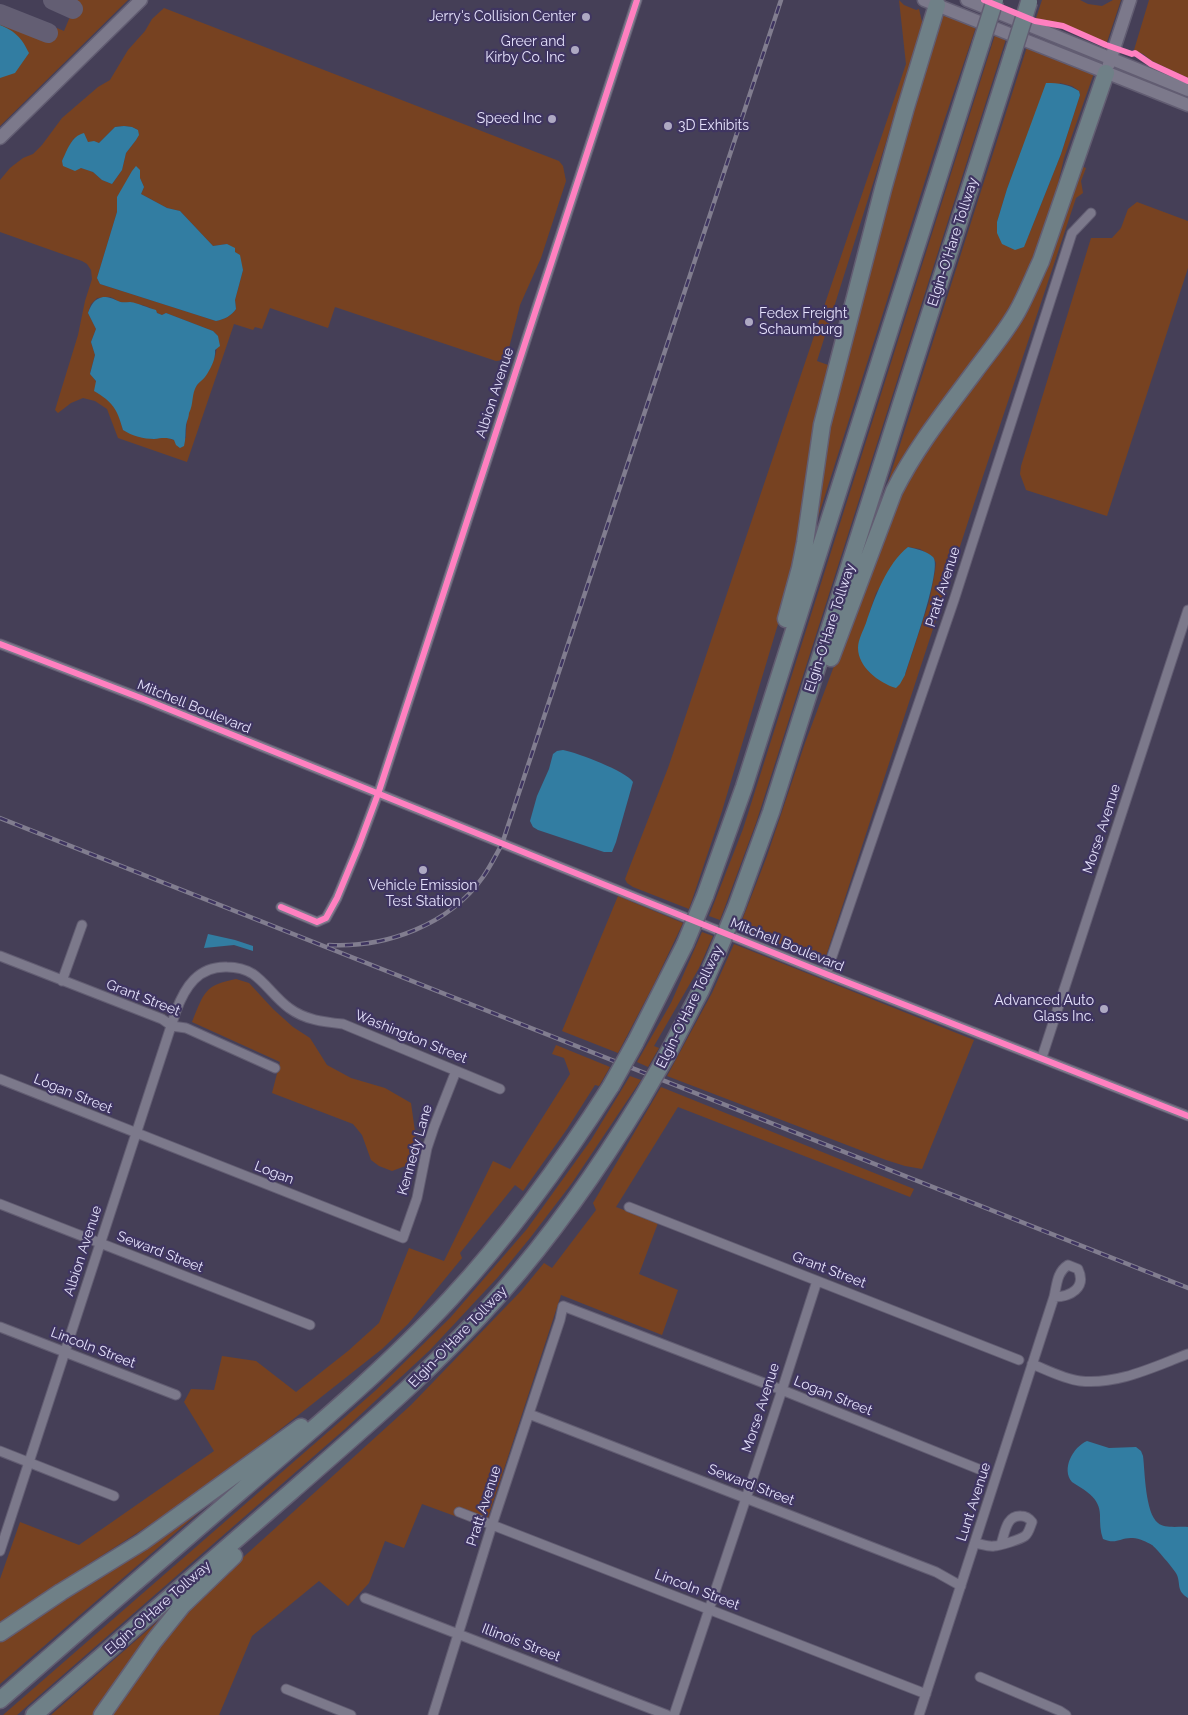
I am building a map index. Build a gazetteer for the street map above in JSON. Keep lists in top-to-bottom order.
{
  "streets": {
    "highway": ["Elgin-O'Hare Tollway"],
    "street": [
      "Albion Avenue",
      "Pratt Avenue",
      "Mitchell Boulevard",
      "Morse Avenue",
      "Grant Street",
      "Washington Street",
      "Logan Street",
      "Kennedy Lane",
      "Logan",
      "Seward Street",
      "Lincoln Street",
      "Lunt Avenue",
      "Illinois Street"
    ]
  },
  "crossings": [
    ["Albion Avenue", "Mitchell Boulevard"],
    ["Albion Avenue", "Grant Street"],
    ["Albion Avenue", "Washington Street"],
    ["Albion Avenue", "Logan Street"],
    ["Albion Avenue", "Logan"],
    ["Albion Avenue", "Seward Street"],
    ["Albion Avenue", "Lincoln Street"],
    ["Pratt Avenue", "Mitchell Boulevard"],
    ["Pratt Avenue", "Logan Street"],
    ["Pratt Avenue", "Seward Street"],
    ["Pratt Avenue", "Lincoln Street"],
    ["Pratt Avenue", "Illinois Street"],
    ["Mitchell Boulevard", "Morse Avenue"],
    ["Morse Avenue", "Grant Street"],
    ["Morse Avenue", "Logan Street"],
    ["Morse Avenue", "Seward Street"],
    ["Morse Avenue", "Lincoln Street"],
    ["Washington Street", "Kennedy Lane"],
    ["Logan Street", "Logan"],
    ["Kennedy Lane", "Logan"],
    ["Seward Street", "Lunt Avenue"],
    ["Lincoln Street", "Lunt Avenue"]
  ],
  "places": [
    "Jerry's Collision Center",
    "Greer and Kirby Co. Inc",
    "Speed Inc",
    "3D Exhibits",
    "Fedex Freight Schaumburg",
    "Vehicle Emission Test Station",
    "Advanced Auto Glass Inc."
  ]
}
